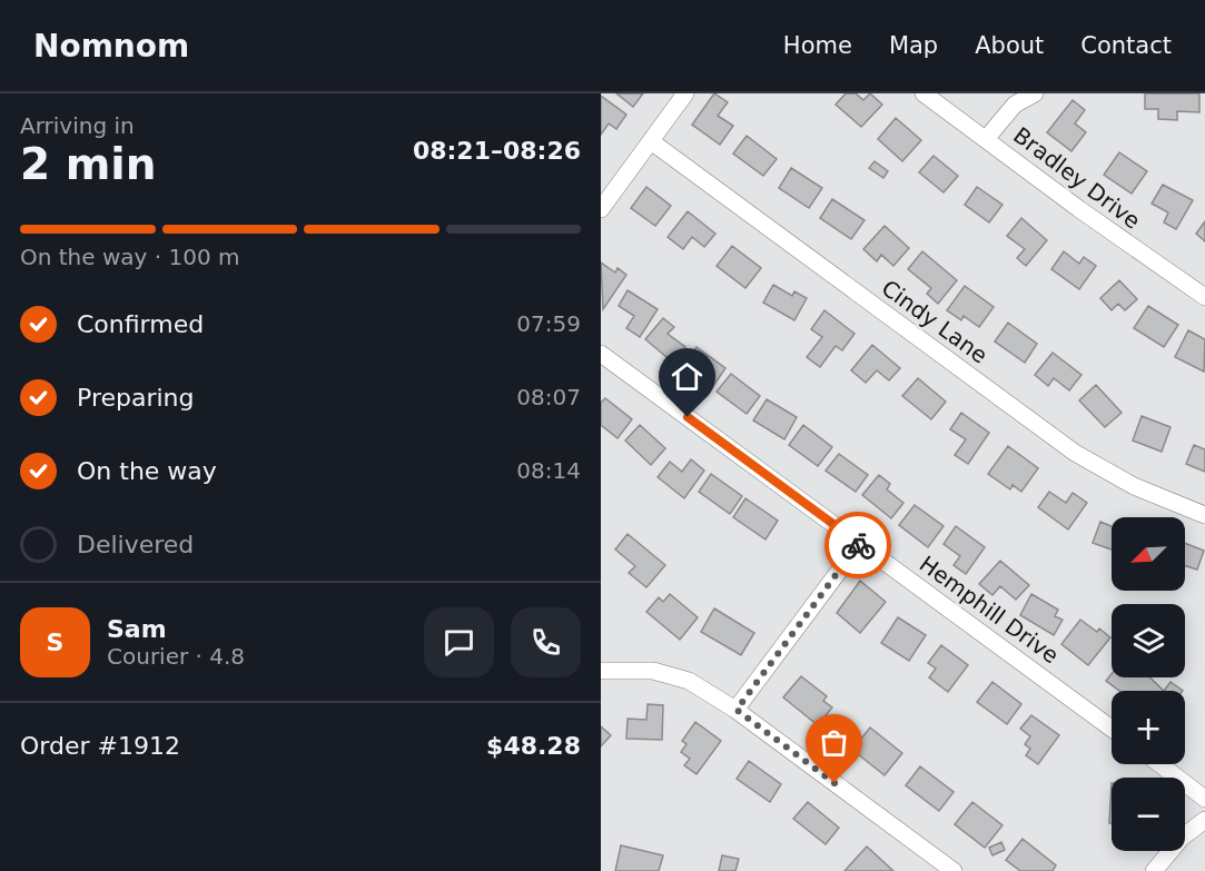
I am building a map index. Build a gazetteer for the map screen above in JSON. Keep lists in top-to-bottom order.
{
  "streets": {
    "street": ["Bradley Drive", "Cindy Lane", "Hemphill Drive"]
  },
  "north": "bottom left",
  "page": {
    "header": "Nomnom",
    "nav": [
      "Home",
      "Map",
      "About",
      "Contact"
    ],
    "heading": ["2 min", "Arriving in", "08:21–08:26"],
    "panel": [
      "Sam",
      "Courier · 4.8",
      "Order #1912",
      "$48.28"
    ],
    "bar": "On the way · 100 m",
    "list": [
      ["Confirmed", "07:59"],
      ["Preparing", "08:07"],
      ["On the way", "08:14"],
      "Delivered"
    ],
    "map_buttons": ["+", "−"],
    "round": "S"
  }
}
